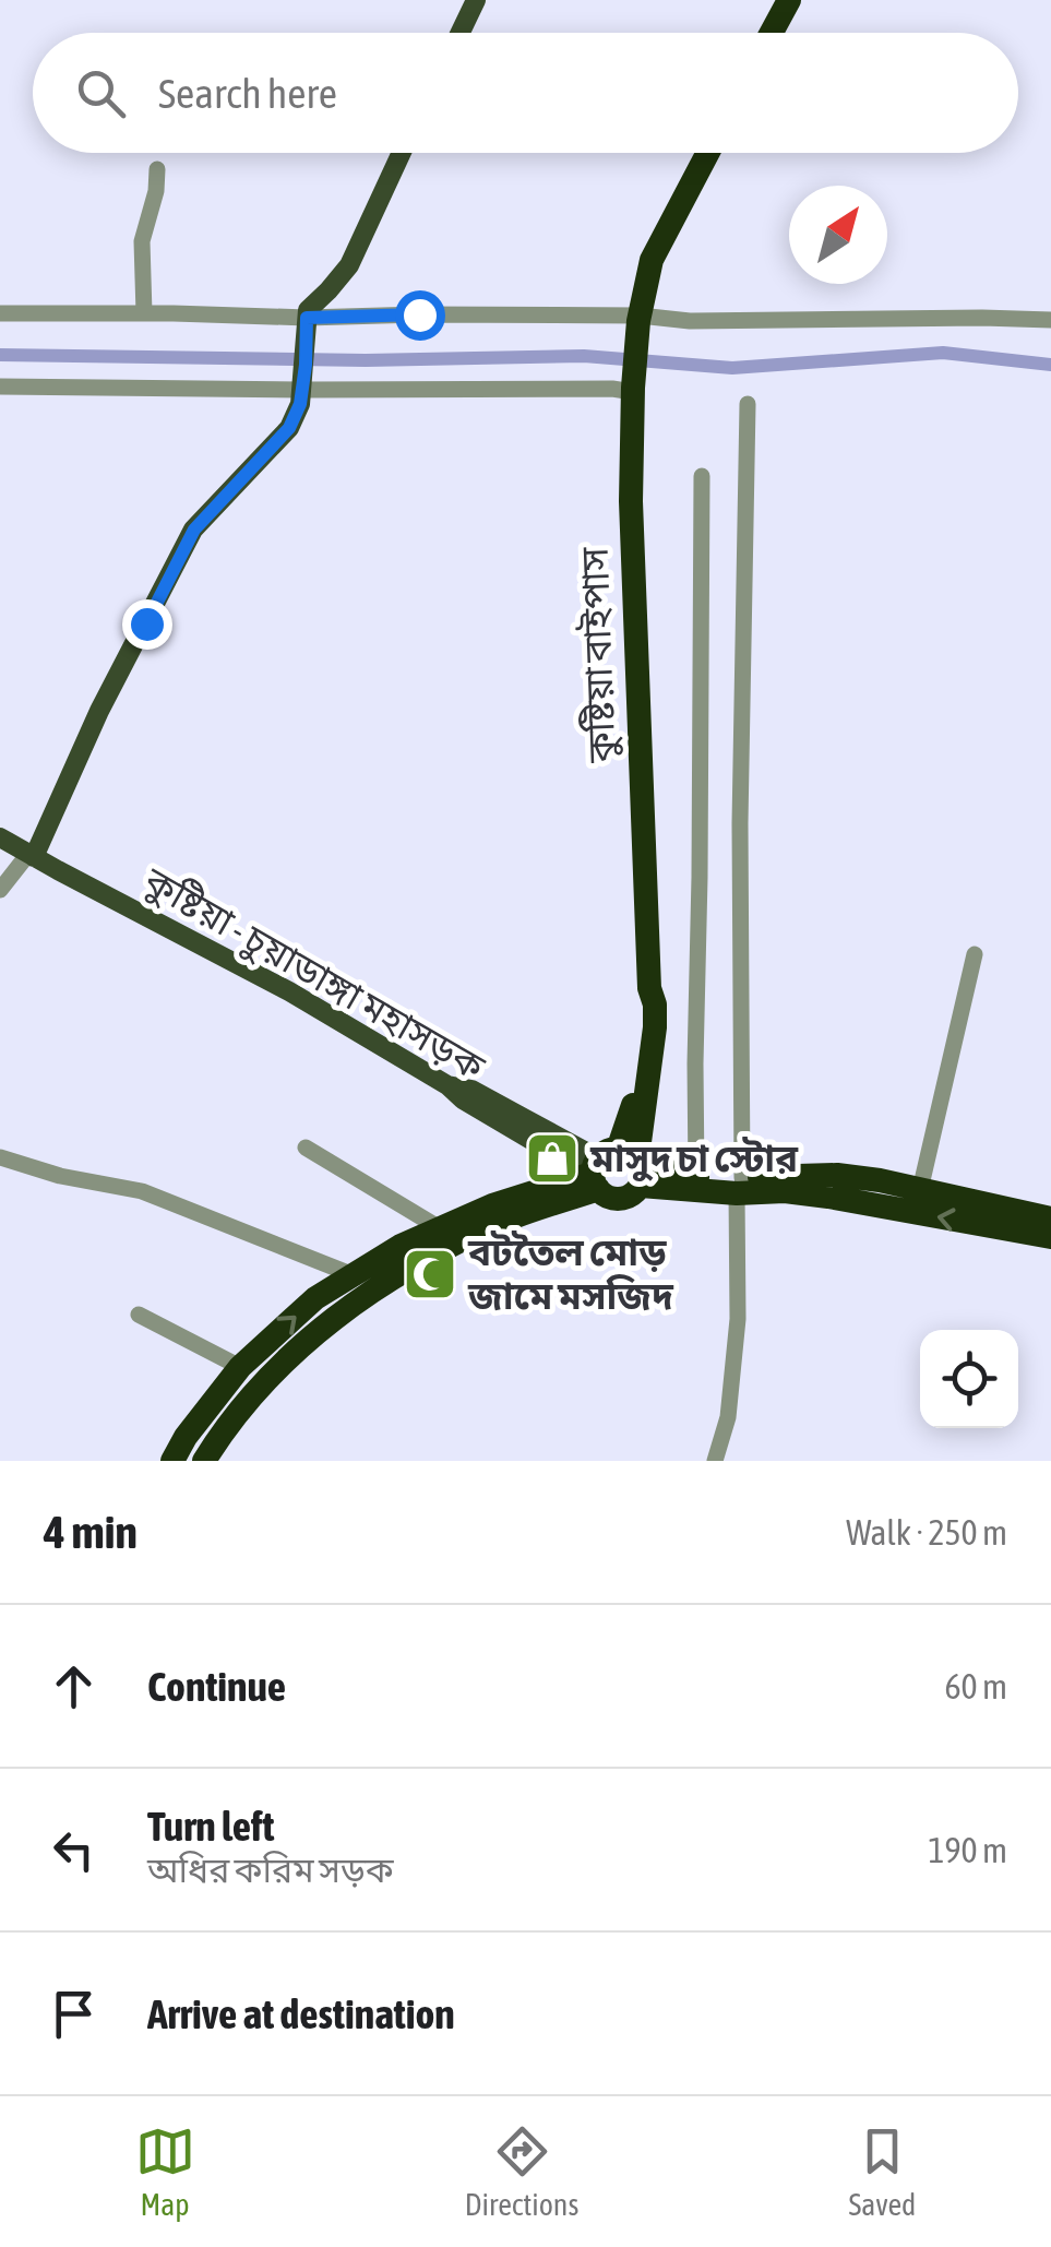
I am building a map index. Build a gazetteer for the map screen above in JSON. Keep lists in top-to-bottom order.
{
  "streets": {
    "highway": ["কুষ্টিয়া বাইপাস"],
    "main road": ["কুষ্টিয়া - চুয়াডাঙ্গা মহাসড়ক"]
  },
  "crossings": [
    ["কুষ্টিয়া বাইপাস", "কুষ্টিয়া - চুয়াডাঙ্গা মহাসড়ক"]
  ],
  "places": {
    "shop": ["মাসুদ চা স্টোর"],
    "mosque": ["বটতৈল মোড় জামে মসজিদ"]
  },
  "north": "top right",
  "page": {
    "search": "Search here",
    "heading": ["4 min", "Walk · 250 m"],
    "list": [
      ["Continue", "60 m"],
      ["Turn left", "অধির করিম সড়ক", "190 m"],
      "Arrive at destination"
    ],
    "nav": ["Map", "Directions", "Saved"]
  }
}
